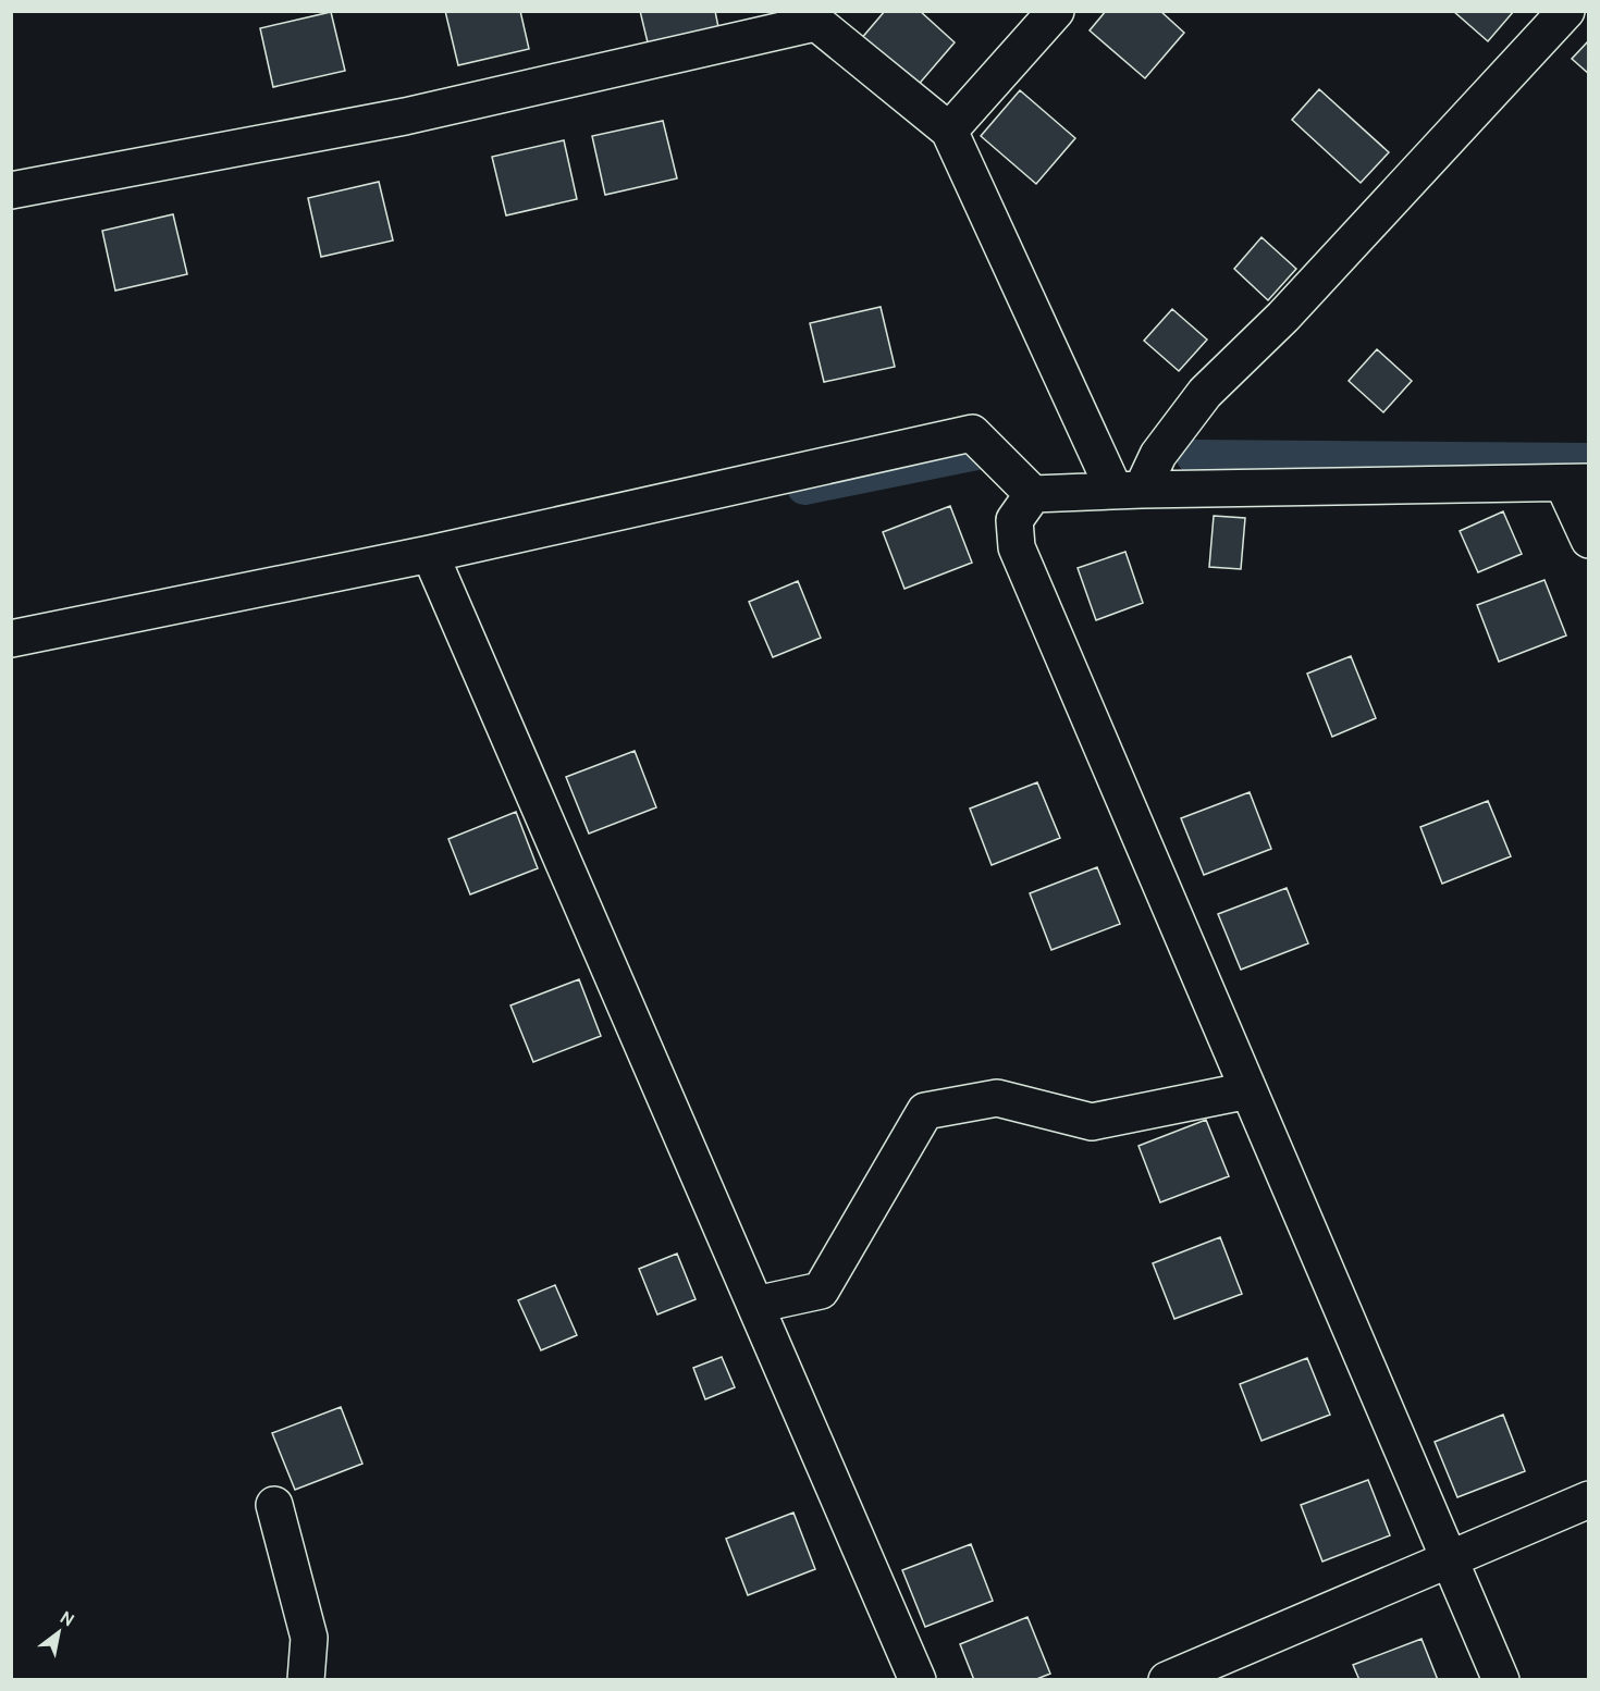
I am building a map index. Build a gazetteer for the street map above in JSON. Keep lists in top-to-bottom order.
{
  "north": "top right"
}
